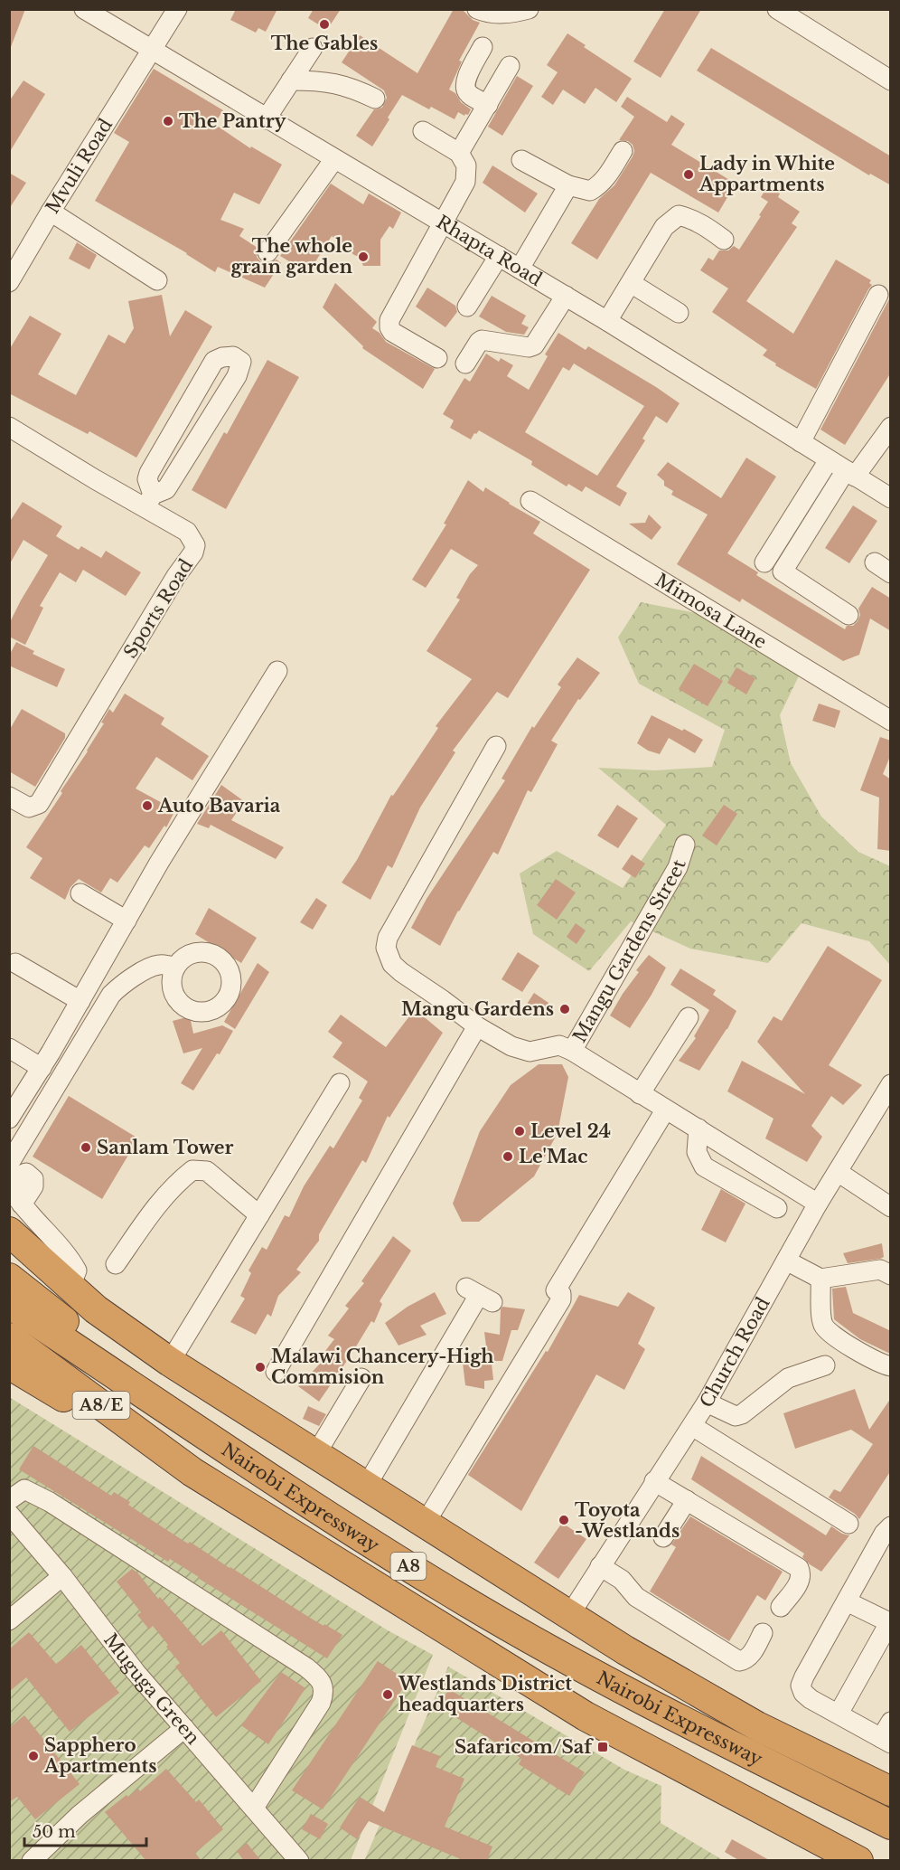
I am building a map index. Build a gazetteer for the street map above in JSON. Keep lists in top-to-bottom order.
{
  "streets": {
    "highway": ["A8/E", "Nairobi Expressway", "A8"],
    "street": [
      "Mvuli Road",
      "Rhapta Road",
      "Sports Road",
      "Mimosa Lane",
      "Mangu Gardens Street",
      "Church Road",
      "Muguga Green"
    ]
  },
  "crossings": [
    ["Mvuli Road", "Rhapta Road"],
    ["Nairobi Expressway", "A8"]
  ],
  "places": {
    "other": [
      "The Gables",
      "The Pantry",
      "Lady in White Appartments",
      "The whole grain garden",
      "Auto Bavaria",
      "Mangu Gardens",
      "Level 24",
      "Sanlam Tower",
      "Le'Mac",
      "Malawi Chancery-High Commision",
      "Toyota -Westlands",
      "Westlands District headquarters",
      "Sapphero Apartments"
    ],
    "transit": ["Safaricom/Saf"]
  },
  "scale_bar": "50 m"
}
